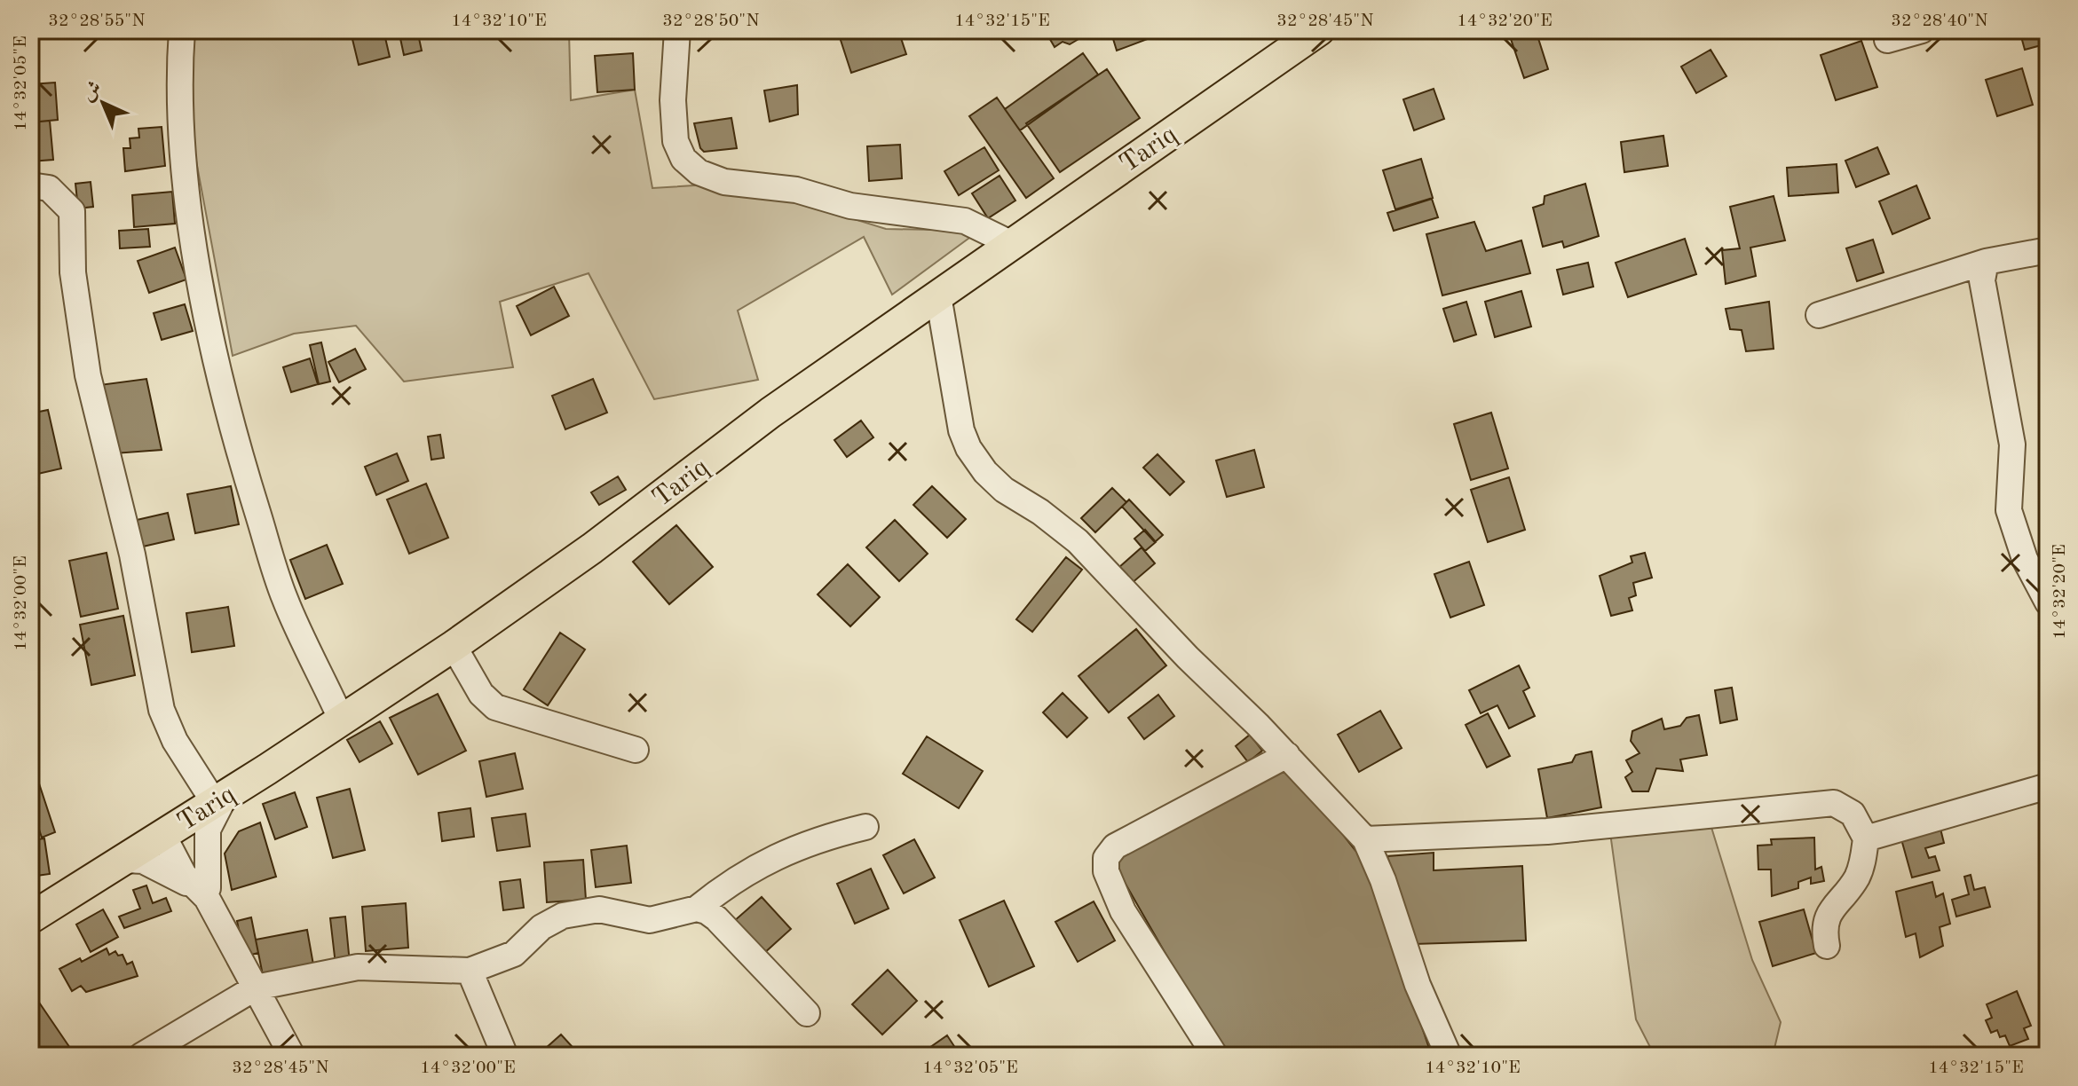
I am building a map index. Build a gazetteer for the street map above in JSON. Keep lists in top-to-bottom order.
{
  "streets": {
    "main road": ["Tariq"]
  },
  "north": "top left",
  "coordinates": [
    "32°28'55\"N",
    "14°32'10\"E",
    "32°28'50\"N",
    "14°32'15\"E",
    "32°28'45\"N",
    "14°32'20\"E",
    "32°28'40\"N",
    "14°32'05\"E",
    "14°32'00\"E"
  ]
}
